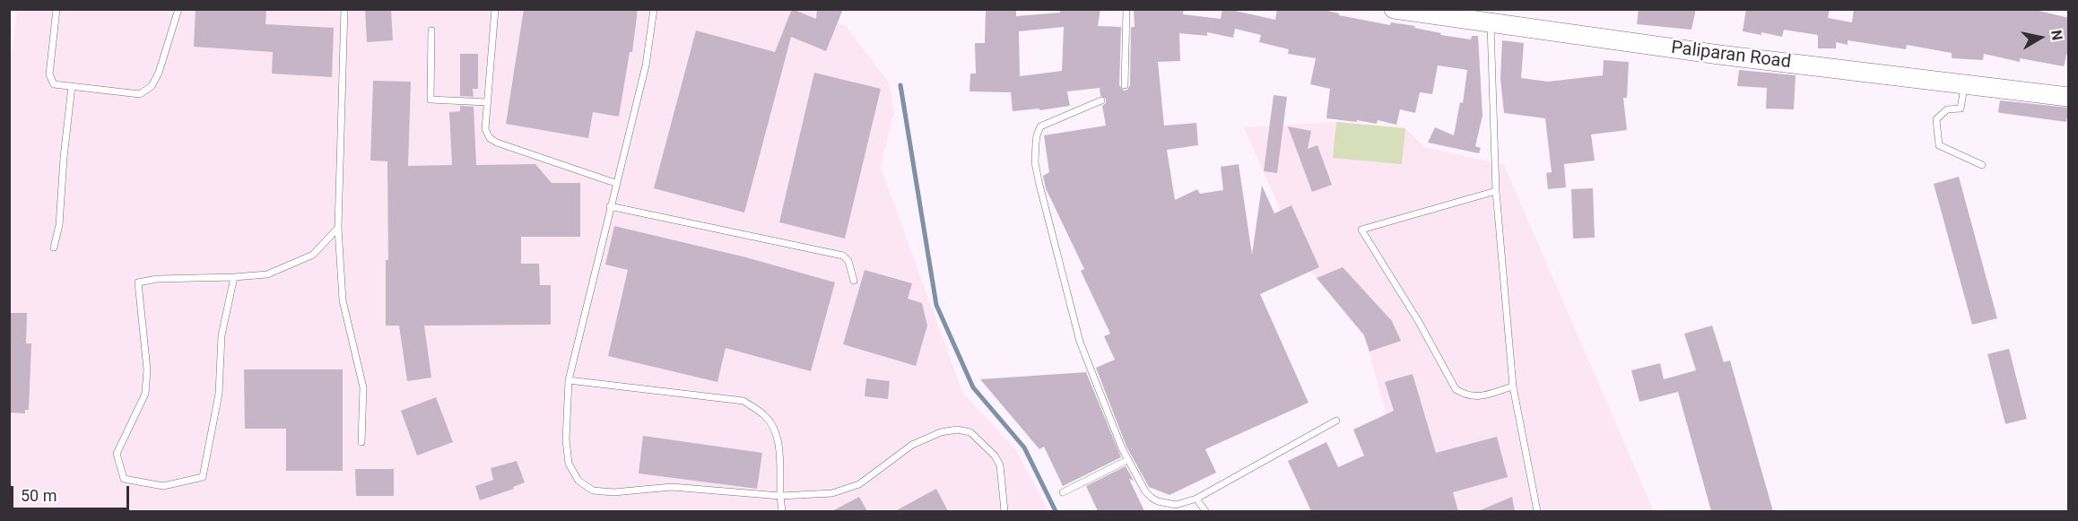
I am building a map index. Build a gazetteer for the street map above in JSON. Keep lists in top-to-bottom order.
{
  "streets": {
    "main road": ["Paliparan Road"]
  },
  "scale_bar": "50 m",
  "north": "right"
}
